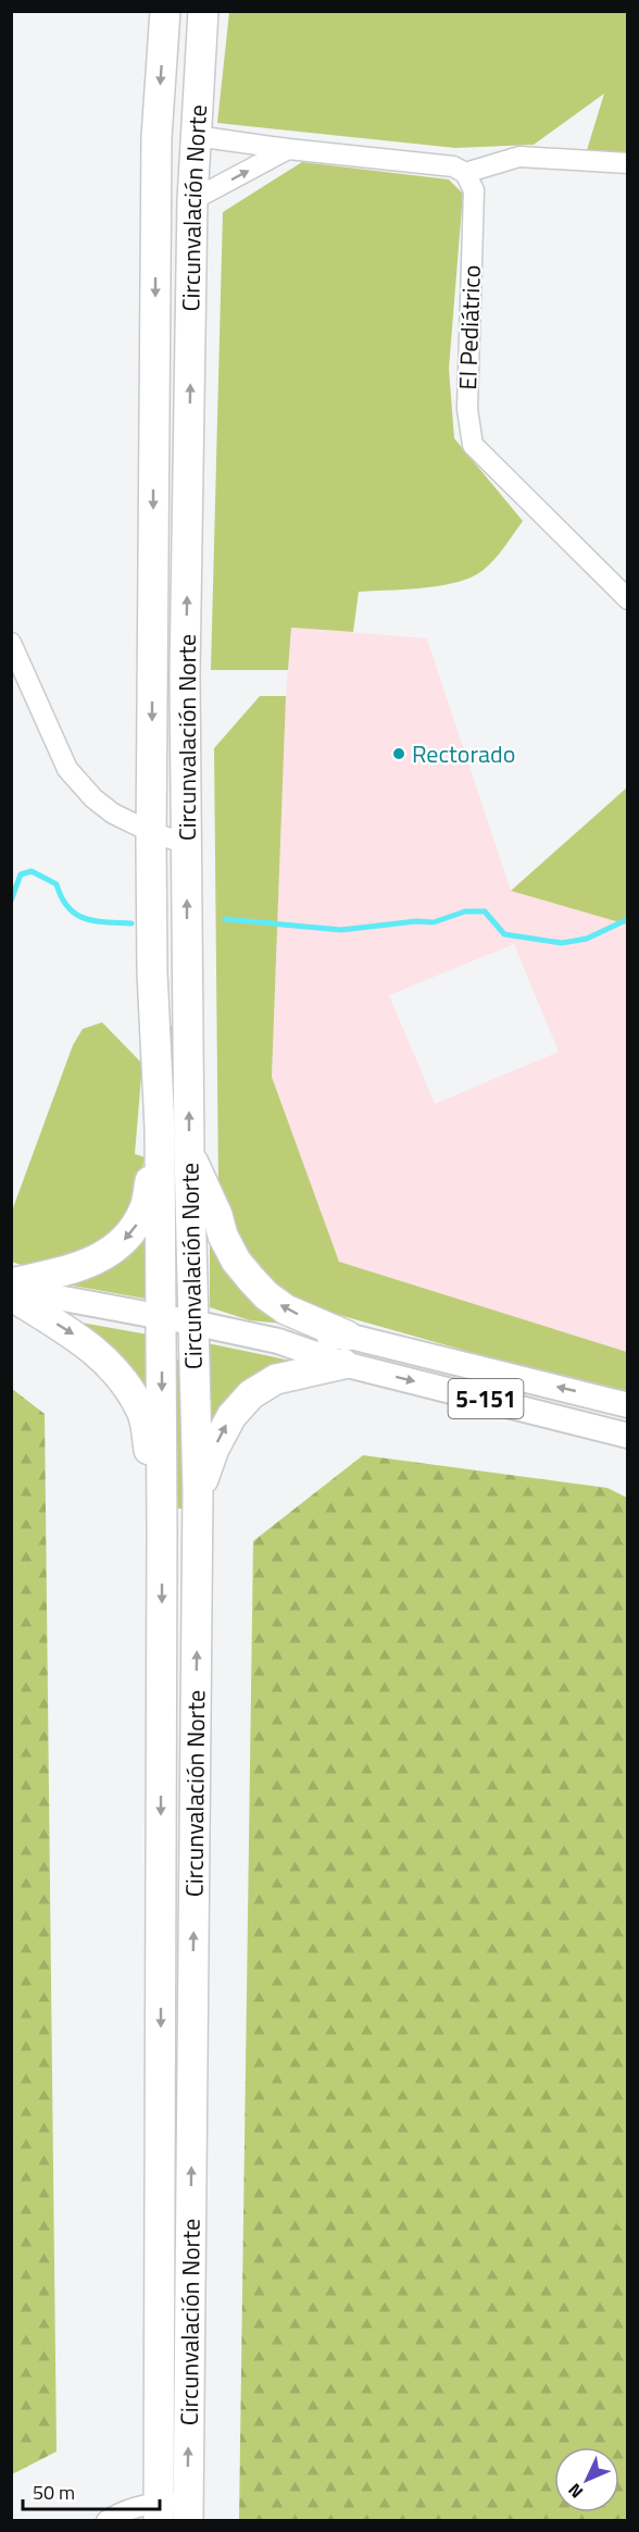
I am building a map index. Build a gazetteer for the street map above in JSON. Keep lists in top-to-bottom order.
{
  "streets": {
    "highway": ["Circunvalación Norte"],
    "main road": ["5-151"],
    "street": ["El Pediátrico"]
  },
  "crossings": [
    ["Circunvalación Norte", "5-151"]
  ],
  "places": ["Rectorado"],
  "scale_bar": "50 m",
  "north": "bottom left"
}
